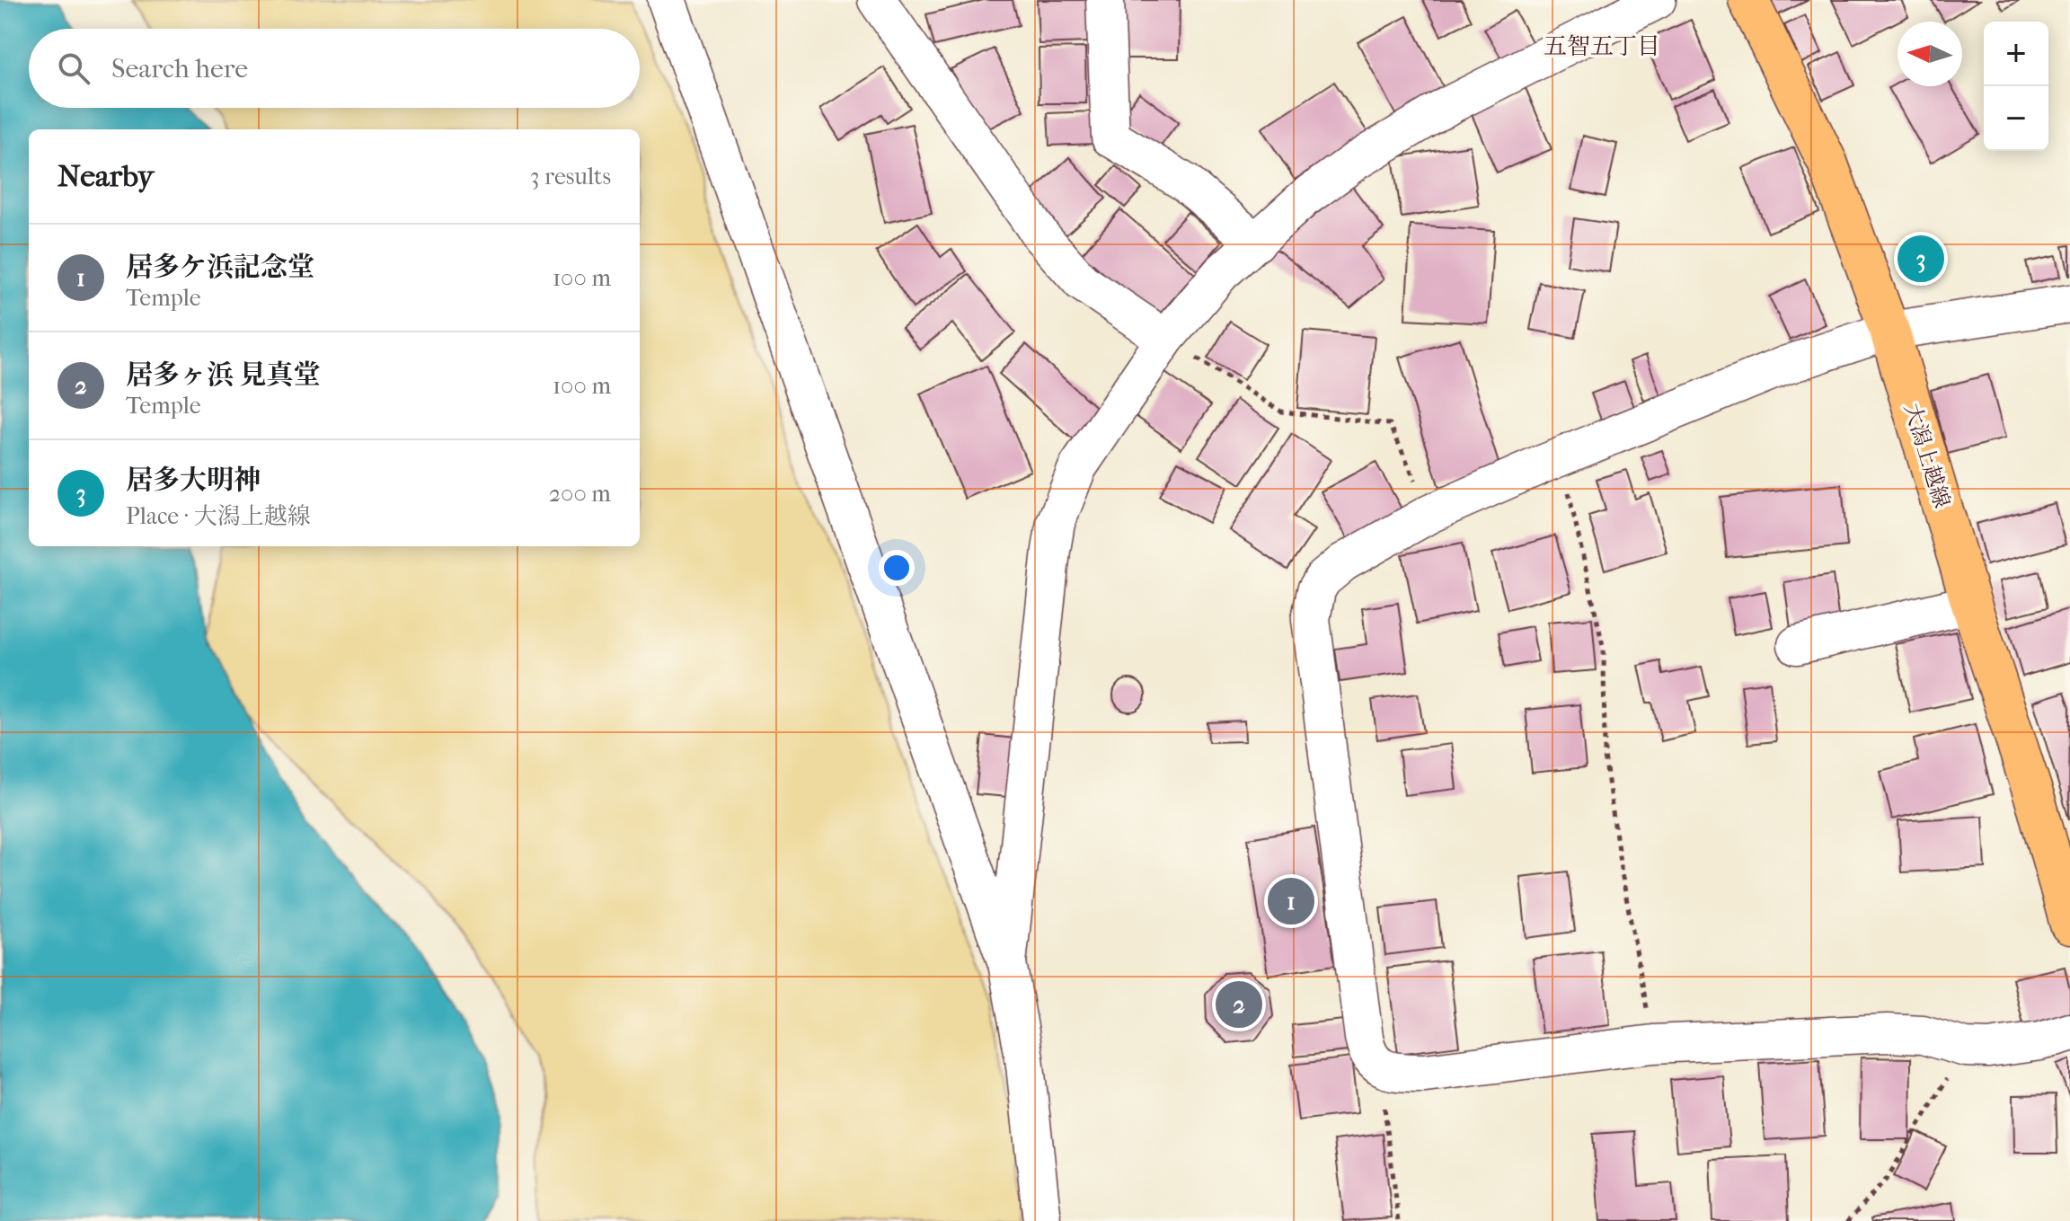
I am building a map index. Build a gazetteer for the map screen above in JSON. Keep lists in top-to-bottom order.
{
  "streets": {
    "main road": ["大潟上越線"]
  },
  "districts": ["五智五丁目"],
  "north": "left",
  "page": {
    "map_buttons": ["+", "−"],
    "search": "Search here",
    "heading": ["Nearby", "3 results"],
    "list": [
      {
        "mark": "1",
        "name": "居多ケ浜記念堂",
        "note": "Temple",
        "value": "100 m"
      },
      {
        "mark": "2",
        "name": "居多ヶ浜 見真堂",
        "note": "Temple",
        "value": "100 m"
      },
      {
        "mark": "3",
        "name": "居多大明神",
        "note": "Place · 大潟上越線",
        "value": "200 m"
      }
    ],
    "pins": ["3", "1", "2"]
  }
}
